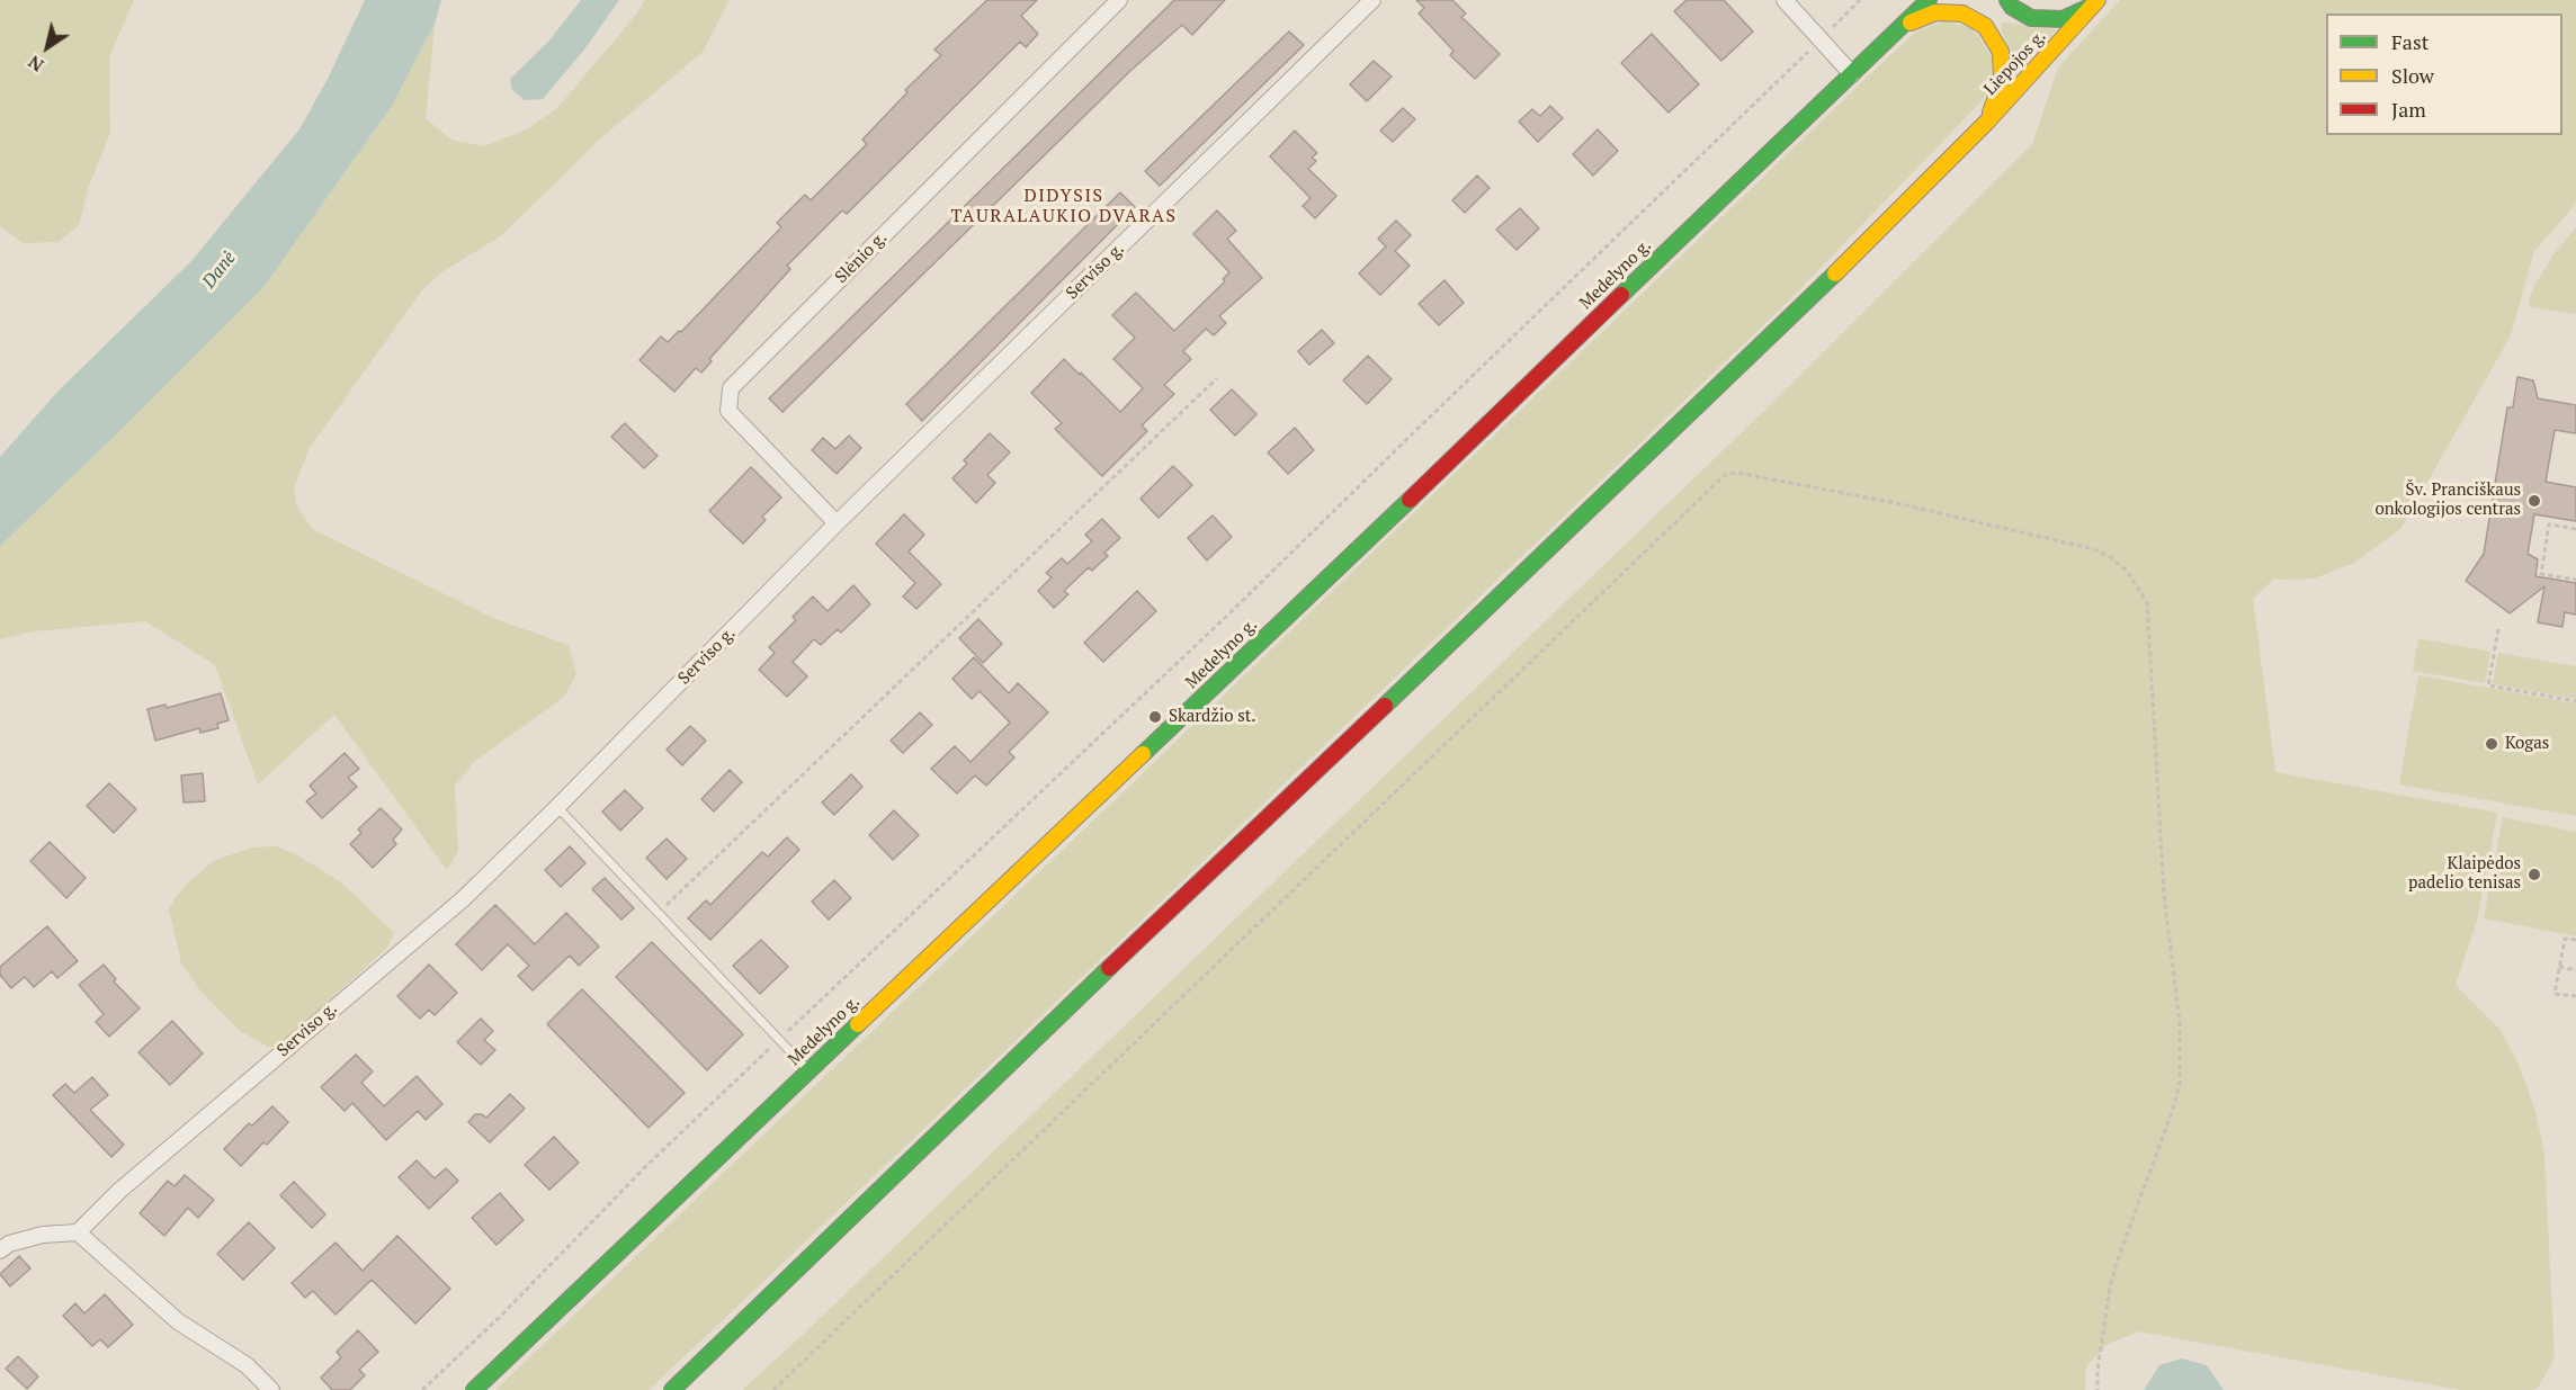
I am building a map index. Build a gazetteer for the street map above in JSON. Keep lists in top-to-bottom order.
{
  "streets": {
    "main road": ["Liepojos g.", "Medelyno g."],
    "street": ["Slėnio g.", "Serviso g."]
  },
  "crossings": [
    ["Slėnio g.", "Serviso g."]
  ],
  "districts": ["DIDYSIS TAURALAUKIO DVARAS"],
  "water": ["Danė"],
  "places": [
    "Šv. Pranciškaus onkologijos centras",
    "Skardžio st.",
    "Kogas",
    "Klaipėdos padelio tenisas"
  ],
  "legend": ["Fast", "Slow", "Jam"],
  "north": "bottom left"
}
